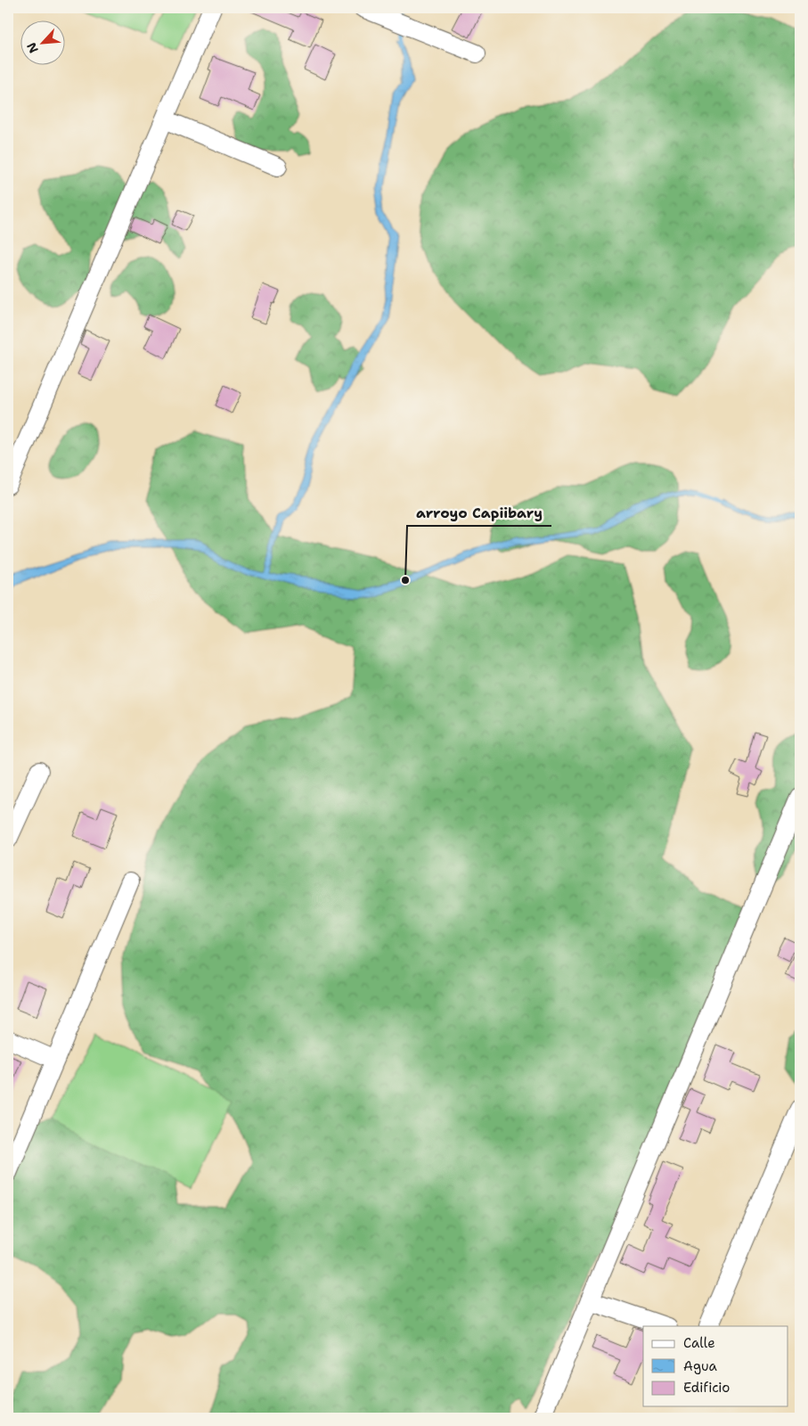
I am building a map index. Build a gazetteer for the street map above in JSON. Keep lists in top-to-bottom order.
{
  "places": ["arroyo Capiibary"],
  "legend": ["Calle", "Agua", "Edificio"],
  "north": "bottom left"
}
